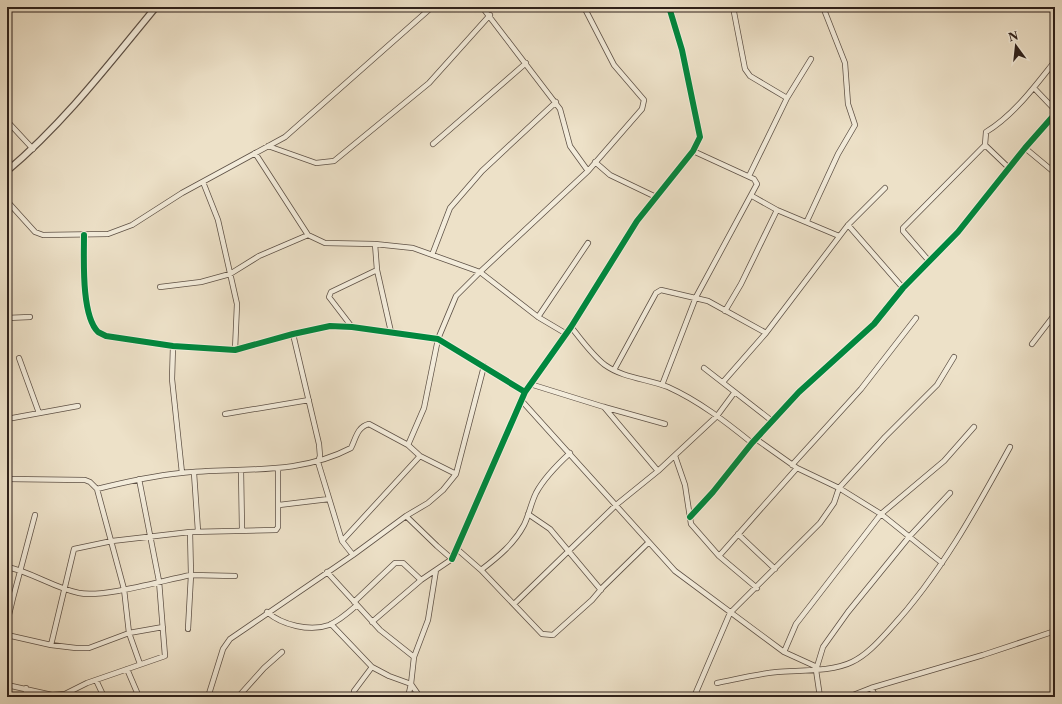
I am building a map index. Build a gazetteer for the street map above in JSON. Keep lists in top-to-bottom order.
{
  "north": "top"
}
